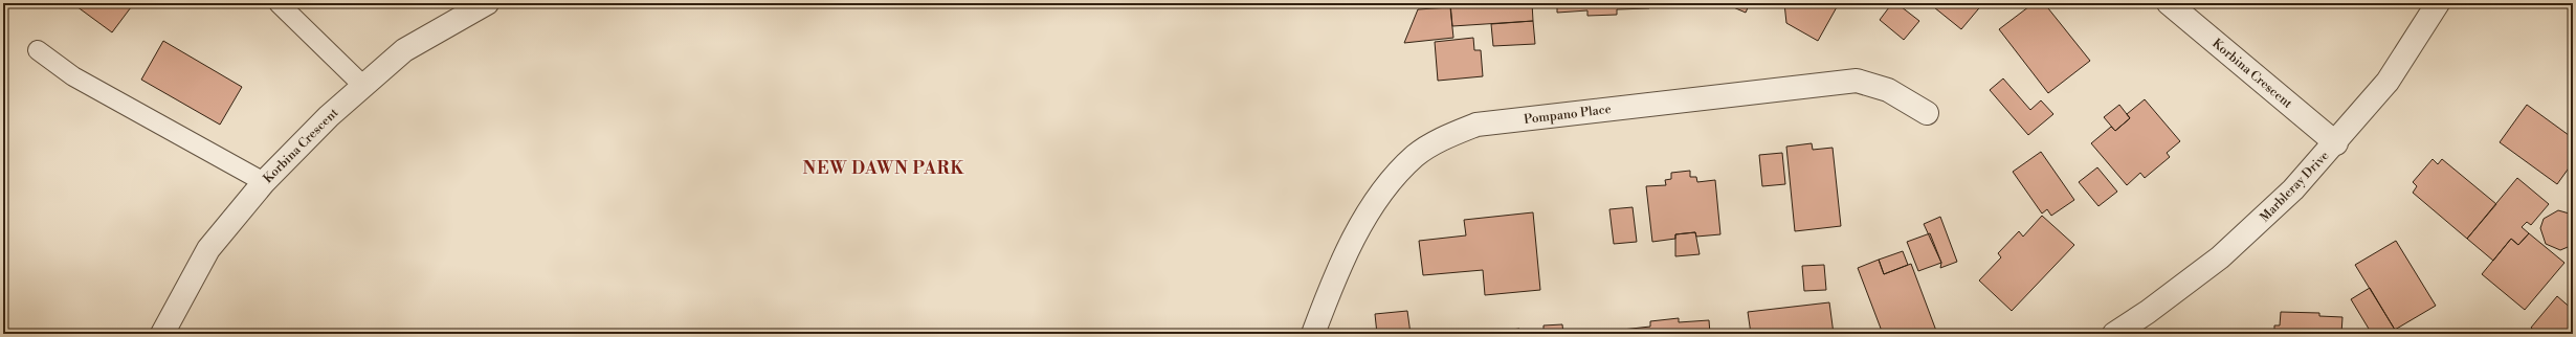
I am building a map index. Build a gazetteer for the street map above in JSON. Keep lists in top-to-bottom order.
{
  "streets": {
    "street": ["Korbina Crescent", "Pompano Place", "Marbleray Drive"]
  },
  "crossings": [
    ["Korbina Crescent", "Marbleray Drive"]
  ],
  "districts": ["NEW DAWN PARK"]
}
